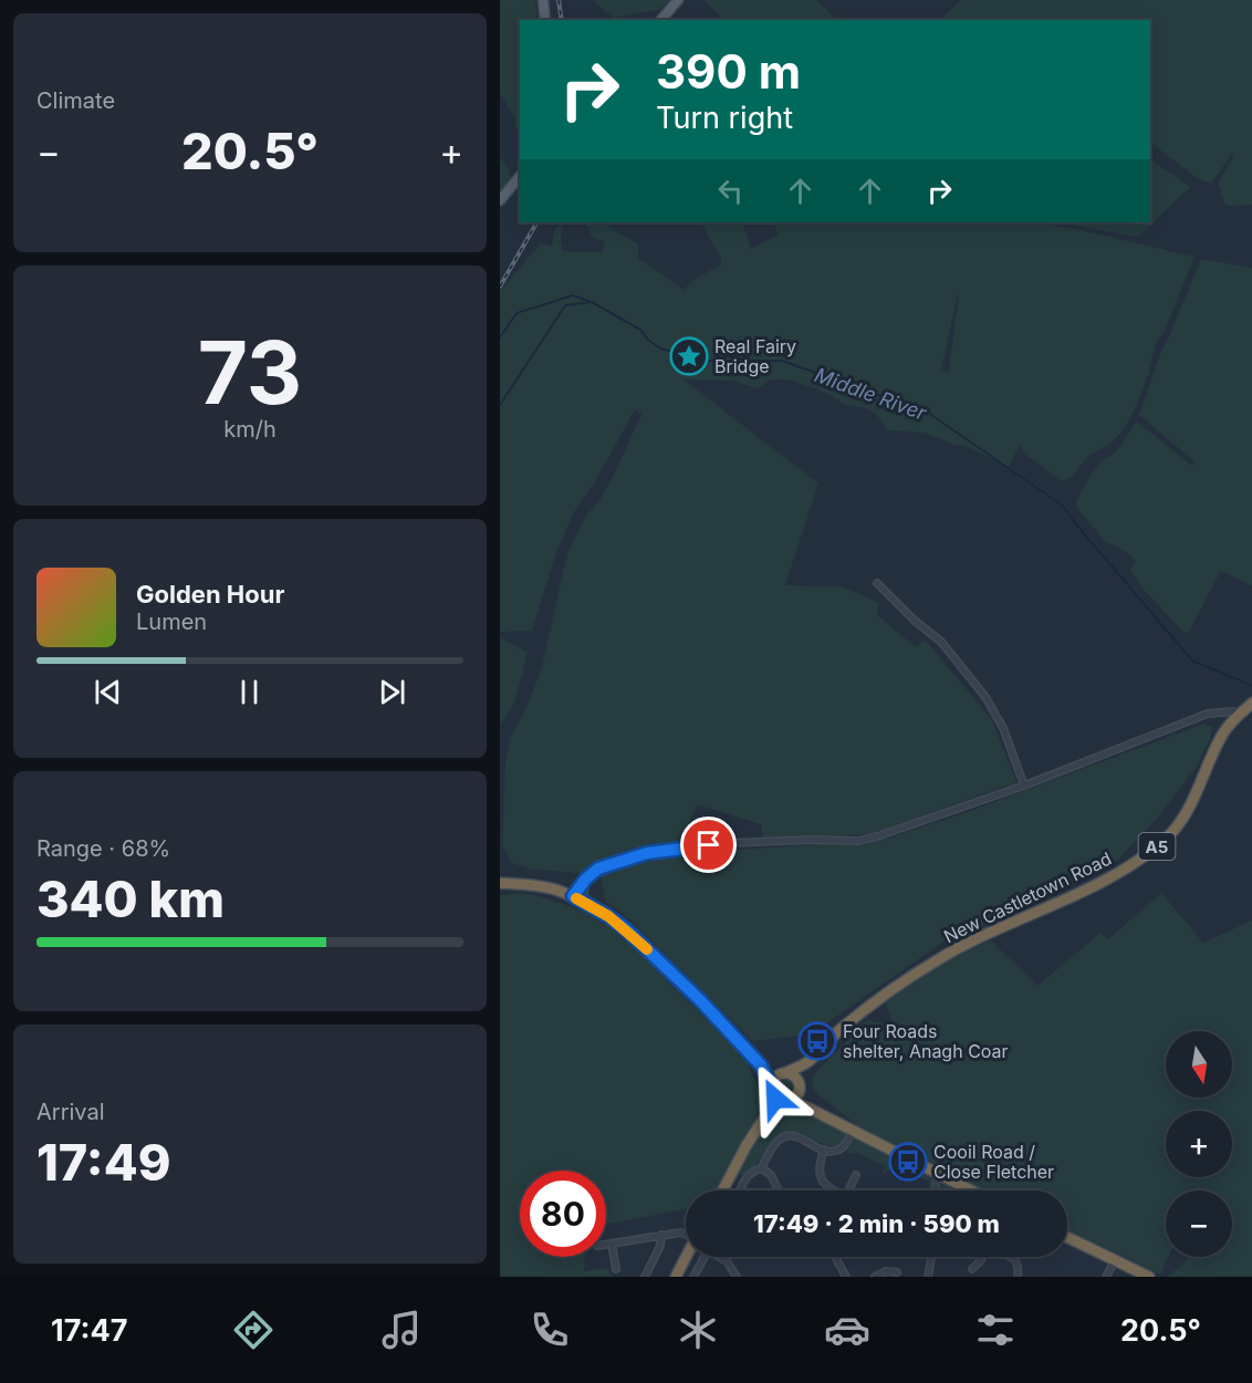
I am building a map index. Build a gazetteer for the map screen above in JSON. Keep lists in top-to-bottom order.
{
  "streets": {
    "highway": ["A5", "New Castletown Road"]
  },
  "crossings": [
    ["A5", "New Castletown Road"]
  ],
  "water": ["Middle River"],
  "places": {
    "place": ["Real Fairy Bridge"],
    "bus stop": ["Four Roads shelter, Anagh Coar", "Cooil Road / Close Fletcher"]
  },
  "north": "bottom",
  "page": {
    "tile": [
      "Climate",
      ["73", "km/h"],
      ["Range · 68%", "340 km"],
      ["Arrival", "17:49"]
    ],
    "turn": ["390 m", "Turn right"],
    "heat": ["−", "20.5°", "+"],
    "song": ["Golden Hour", "Lumen"],
    "map_buttons": ["+", "−"],
    "limit": "80",
    "trip": "17:49 · 2 min · 590 m",
    "tabs": ["17:47", "20.5°"]
  }
}
